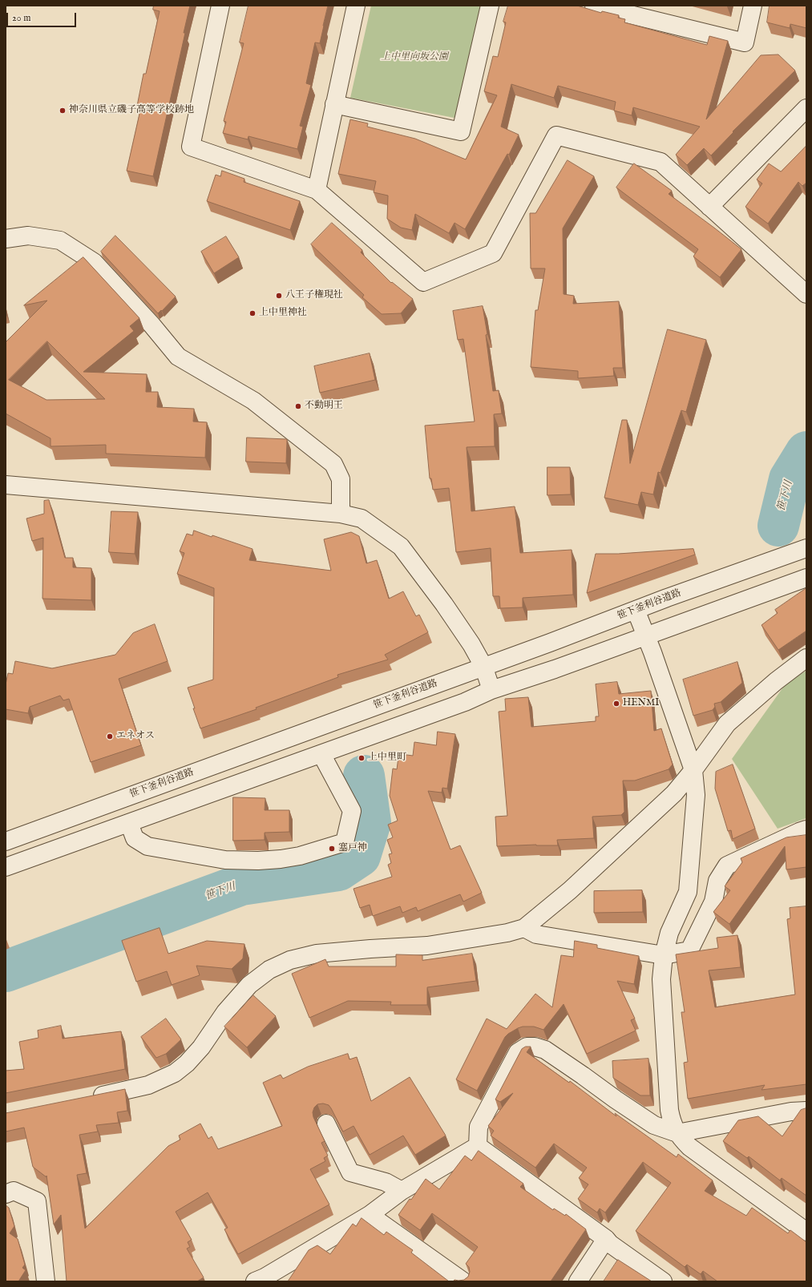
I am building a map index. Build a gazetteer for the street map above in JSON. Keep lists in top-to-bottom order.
{
  "streets": {
    "street": ["笹下釜利谷道路"]
  },
  "water": ["笹下川"],
  "parks": ["上中里向坂公園"],
  "places": [
    "神奈川県立磯子高等学校跡地",
    "八王子権現社",
    "上中里神社",
    "不動明王",
    "HENMI",
    "エネオス",
    "上中里町",
    "塞戸神"
  ],
  "scale_bar": "20 m"
}
